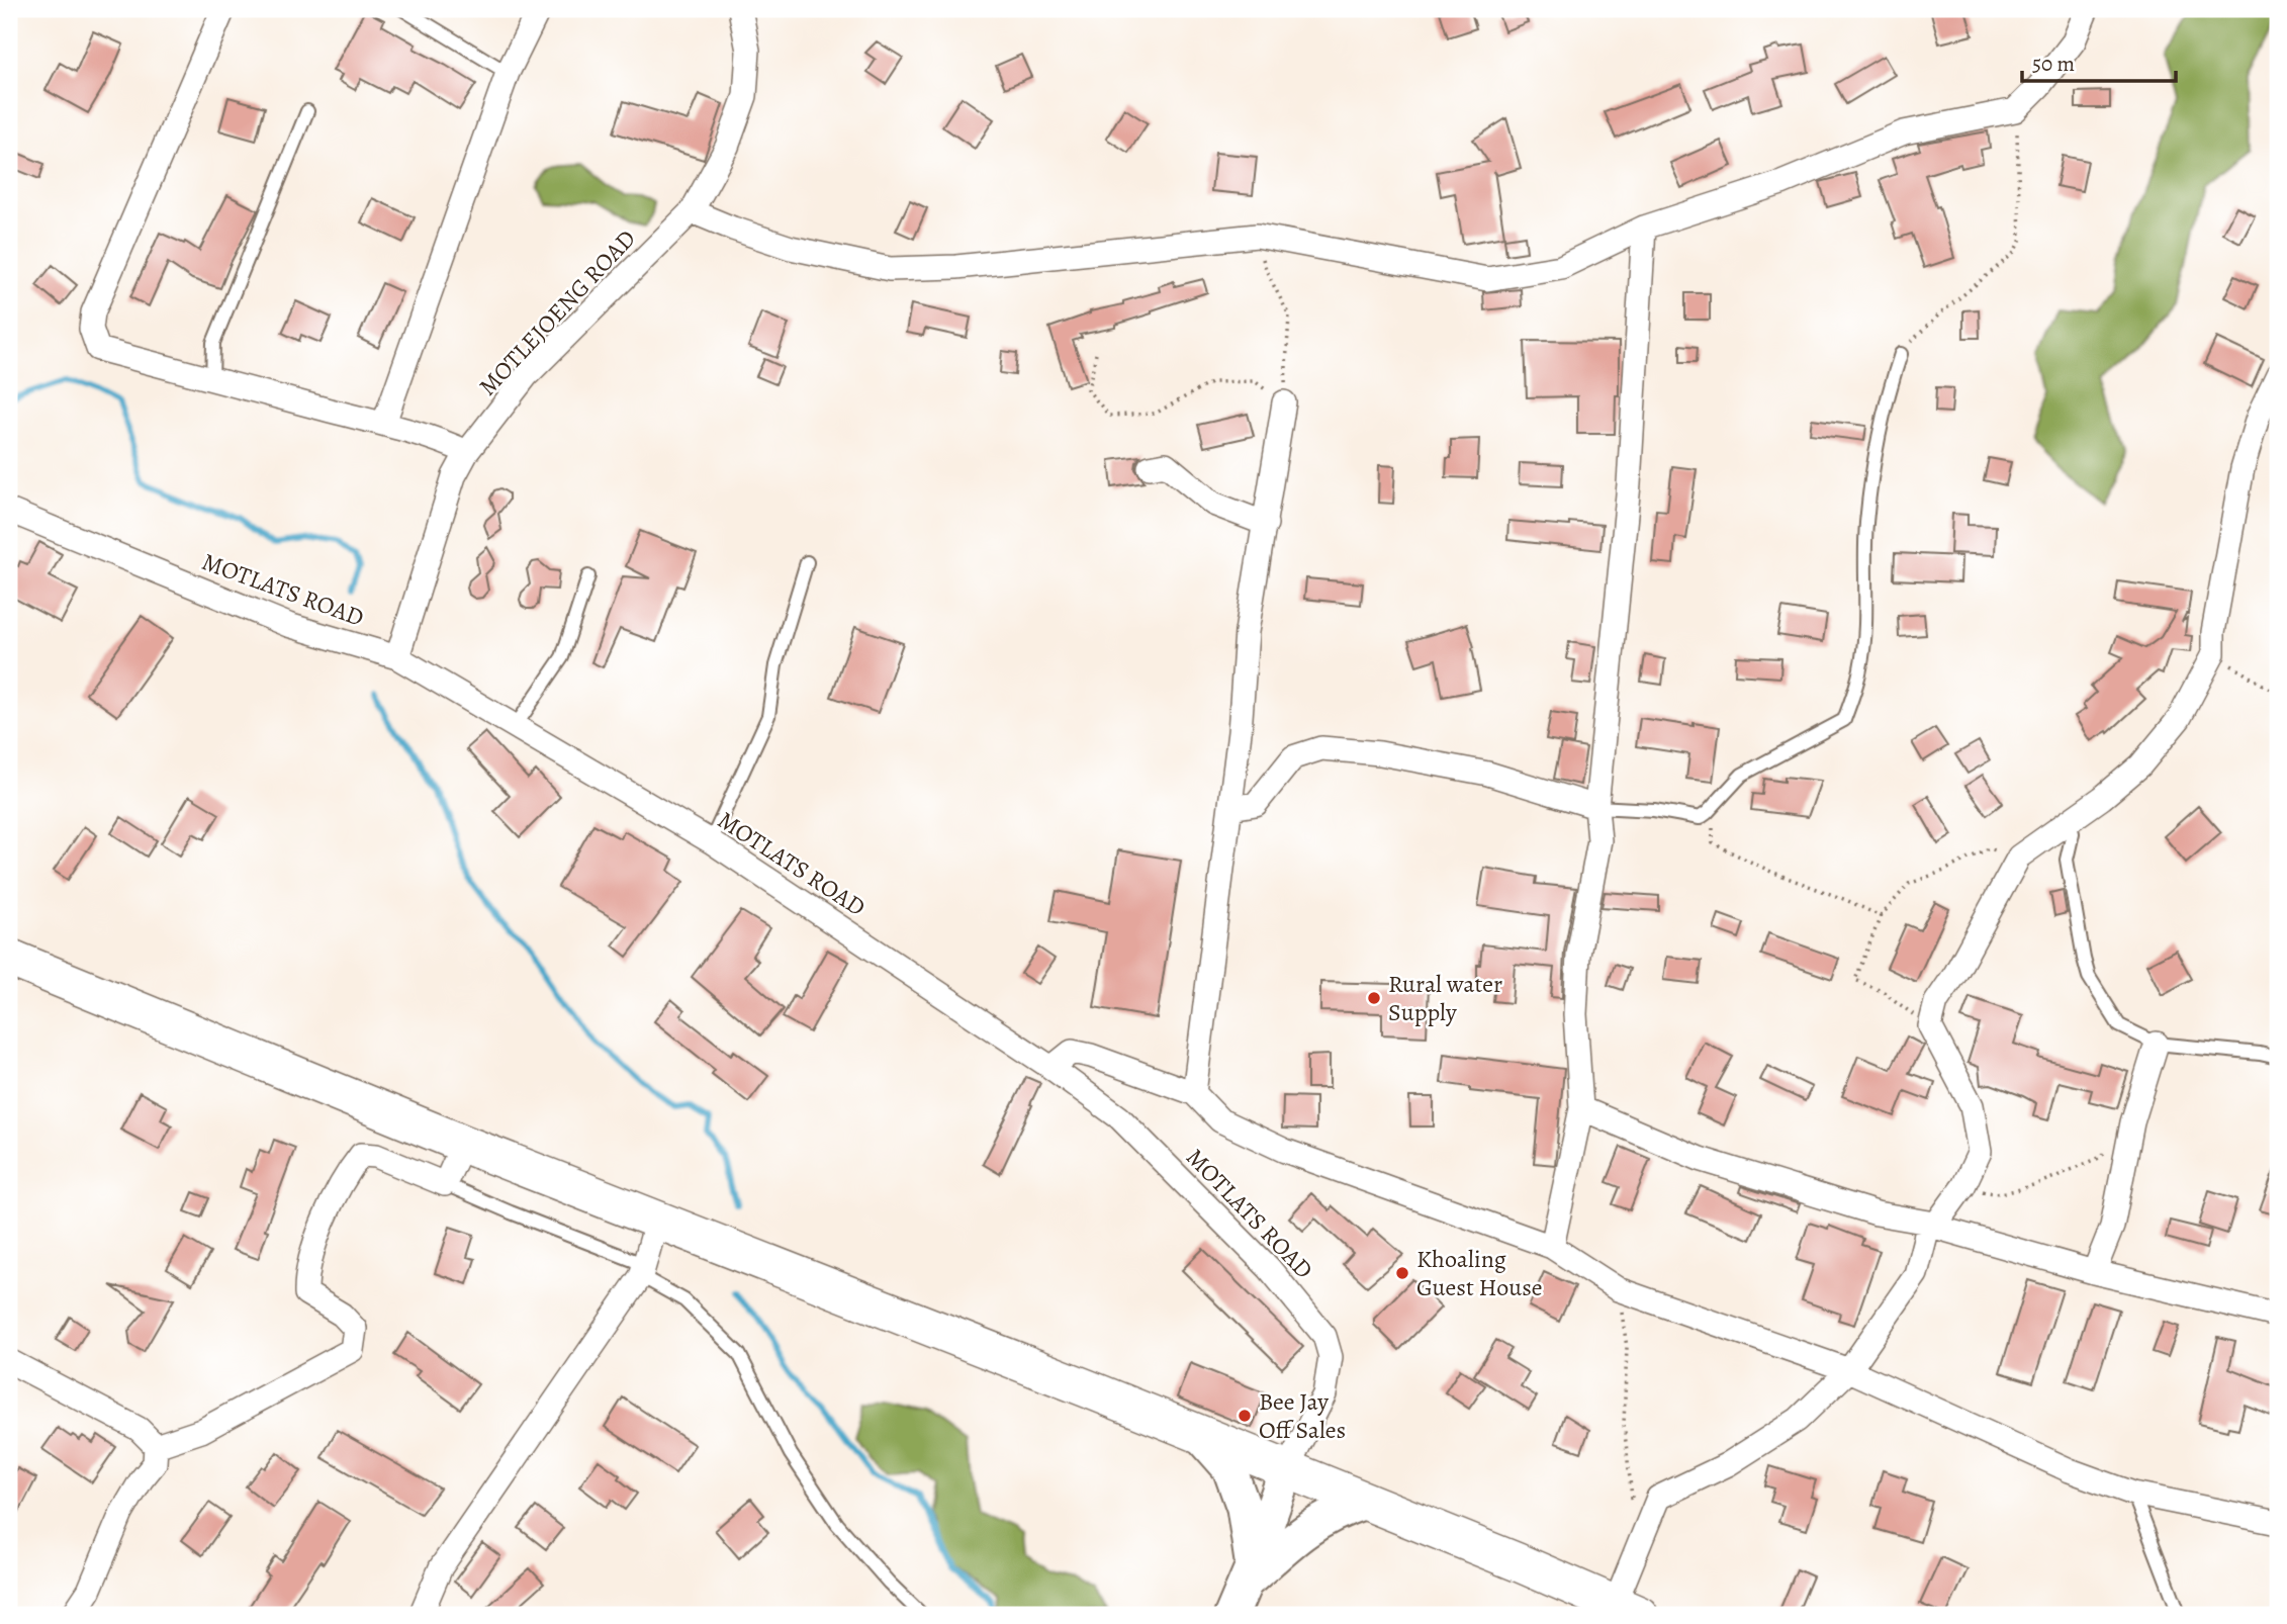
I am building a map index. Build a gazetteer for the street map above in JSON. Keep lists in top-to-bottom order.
{
  "streets": {
    "street": ["MOTLEJOENG ROAD", "MOTLATS ROAD"]
  },
  "crossings": [
    ["MOTLEJOENG ROAD", "MOTLATS ROAD"]
  ],
  "places": ["Rural water Supply", "Khoaling Guest House", "Bee Jay Off Sales"],
  "scale_bar": "50 m"
}
